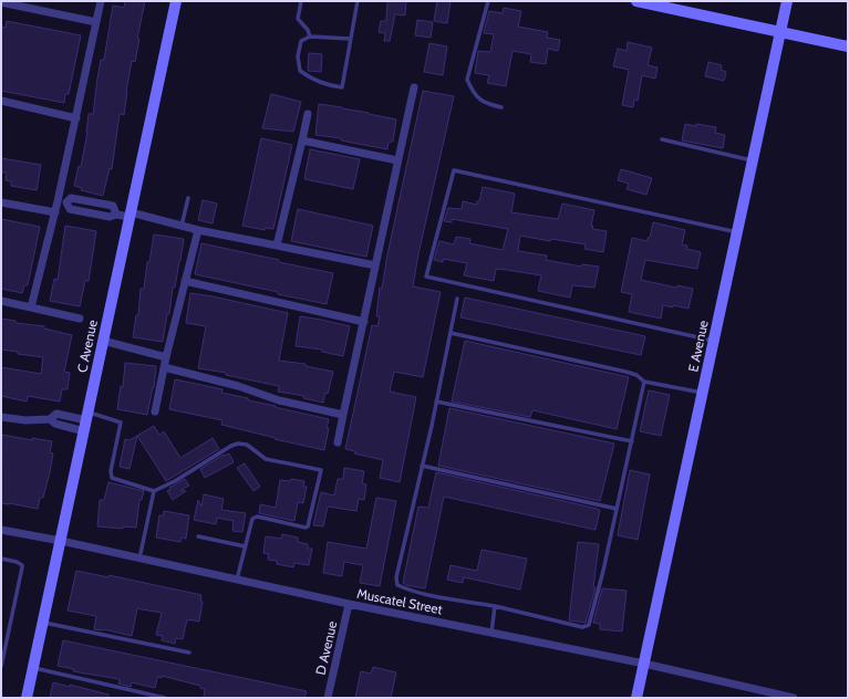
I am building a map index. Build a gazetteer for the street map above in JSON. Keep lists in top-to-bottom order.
{
  "streets": {
    "street": [
      "C Avenue",
      "E Avenue",
      "Muscatel Street",
      "D Avenue"
    ]
  },
  "crossings": [
    ["C Avenue", "Muscatel Street"],
    ["E Avenue", "Muscatel Street"],
    ["Muscatel Street", "D Avenue"]
  ]
}
